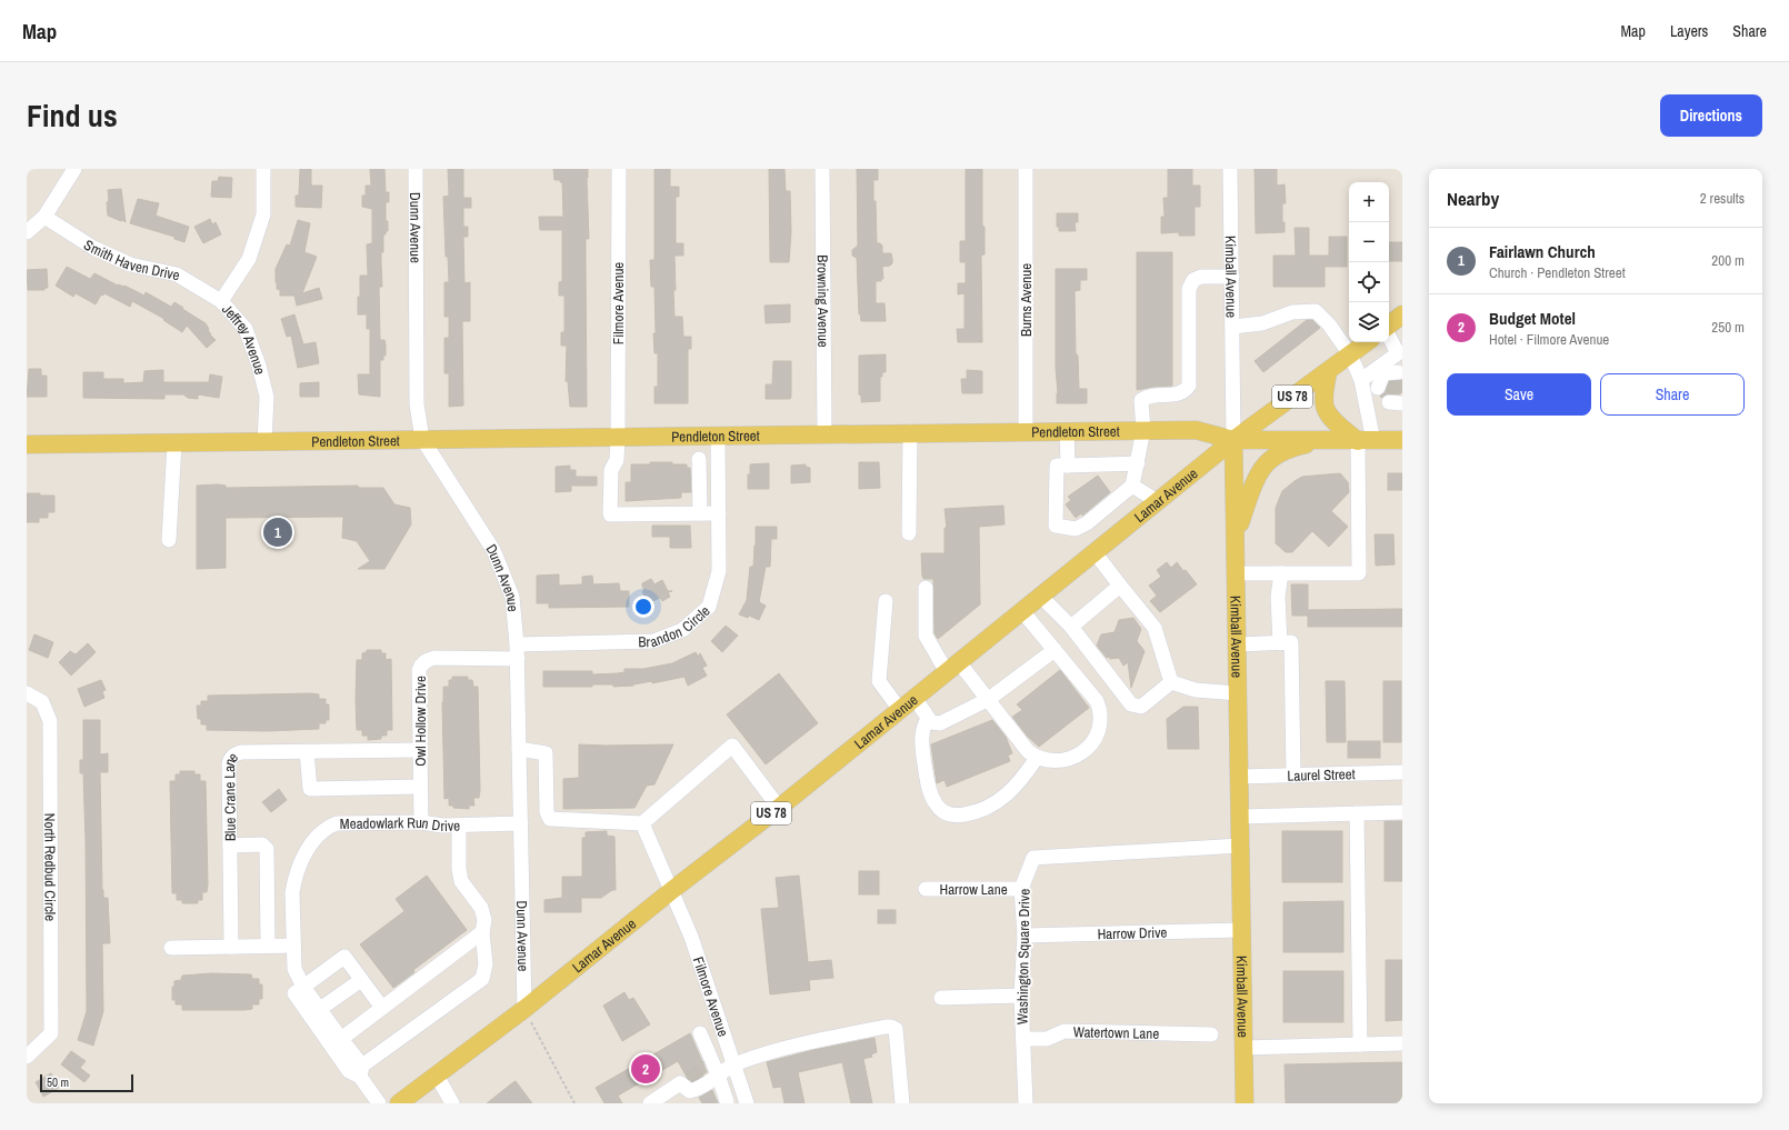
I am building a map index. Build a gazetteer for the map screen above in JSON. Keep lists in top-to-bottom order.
{
  "streets": {
    "main road": [
      "Kimball Avenue",
      "US 78",
      "Pendleton Street",
      "Lamar Avenue"
    ],
    "street": [
      "Dunn Avenue",
      "Smith Haven Drive",
      "Burns Avenue",
      "Browning Avenue",
      "Filmore Avenue",
      "Jeffrey Avenue",
      "Brandon Circle",
      "Owl Hollow Drive",
      "Laurel Street",
      "Blue Crane Lane",
      "Meadowlark Run Drive",
      "North Redbud Circle",
      "Harrow Lane",
      "Harrow Drive",
      "Washington Square Drive",
      "Watertown Lane"
    ]
  },
  "crossings": [
    ["Dunn Avenue", "Pendleton Street"],
    ["Dunn Avenue", "Lamar Avenue"],
    ["Dunn Avenue", "Brandon Circle"],
    ["Dunn Avenue", "Owl Hollow Drive"],
    ["Dunn Avenue", "Meadowlark Run Drive"],
    ["Smith Haven Drive", "Jeffrey Avenue"],
    ["Kimball Avenue", "Pendleton Street"],
    ["Kimball Avenue", "Lamar Avenue"],
    ["Kimball Avenue", "Laurel Street"],
    ["Kimball Avenue", "Harrow Drive"],
    ["Kimball Avenue", "Washington Square Drive"],
    ["Burns Avenue", "Pendleton Street"],
    ["Browning Avenue", "Pendleton Street"],
    ["Filmore Avenue", "Pendleton Street"],
    ["Filmore Avenue", "Lamar Avenue"],
    ["Jeffrey Avenue", "Pendleton Street"],
    ["Pendleton Street", "Lamar Avenue"],
    ["Pendleton Street", "Brandon Circle"],
    ["Brandon Circle", "Owl Hollow Drive"],
    ["Owl Hollow Drive", "Blue Crane Lane"],
    ["Owl Hollow Drive", "Meadowlark Run Drive"],
    ["Harrow Lane", "Washington Square Drive"],
    ["Harrow Drive", "Washington Square Drive"],
    ["Washington Square Drive", "Watertown Lane"]
  ],
  "scale_bar": "50 m",
  "page": {
    "header": "Map",
    "nav": ["Map", "Layers", "Share"],
    "title": "Find us",
    "buttons": [
      "Directions",
      ["Save", "Share"]
    ],
    "heading": ["Nearby", "2 results"],
    "map_buttons": ["+", "−"],
    "list": [
      {
        "mark": "1",
        "name": "Fairlawn Church",
        "note": "Church · Pendleton Street",
        "value": "200 m"
      },
      {
        "mark": "2",
        "name": "Budget Motel",
        "note": "Hotel · Filmore Avenue",
        "value": "250 m"
      }
    ],
    "pins": ["1", "2"],
    "scale": "50 m"
  }
}
